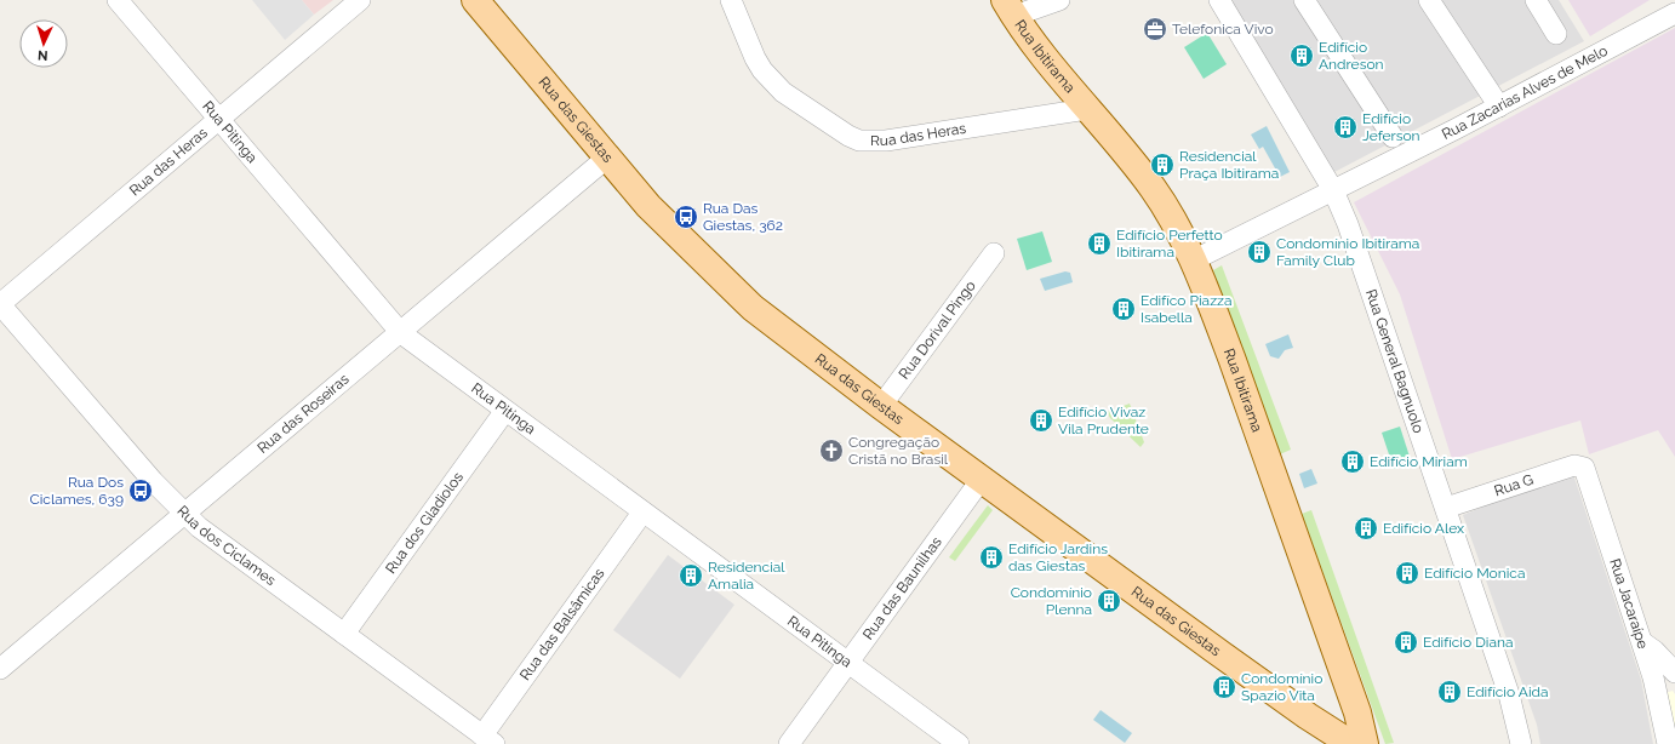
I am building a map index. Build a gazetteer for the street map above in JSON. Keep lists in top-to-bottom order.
{
  "streets": {
    "main road": ["Rua Ibitirama", "Rua das Giestas"],
    "street": [
      "Rua Zacarias Alves de Melo",
      "Rua Pitinga",
      "Rua das Heras",
      "Rua Dorival Pingo",
      "Rua General Bagnuolo",
      "Rua das Roseiras",
      "Rua G",
      "Rua dos Gladiolos",
      "Rua dos Ciclames",
      "Rua das Baunilhas",
      "Rua Jacaraípe",
      "Rua das Balsâmicas"
    ]
  },
  "crossings": [
    ["Rua Ibitirama", "Rua Zacarias Alves de Melo"],
    ["Rua Ibitirama", "Rua das Heras"],
    ["Rua Zacarias Alves de Melo", "Rua General Bagnuolo"],
    ["Rua das Giestas", "Rua Dorival Pingo"],
    ["Rua das Giestas", "Rua das Roseiras"],
    ["Rua das Giestas", "Rua das Baunilhas"],
    ["Rua Pitinga", "Rua das Heras"],
    ["Rua Pitinga", "Rua das Roseiras"],
    ["Rua Pitinga", "Rua dos Gladiolos"],
    ["Rua Pitinga", "Rua das Baunilhas"],
    ["Rua Pitinga", "Rua das Balsâmicas"],
    ["Rua das Heras", "Rua dos Ciclames"],
    ["Rua General Bagnuolo", "Rua G"],
    ["Rua das Roseiras", "Rua dos Ciclames"],
    ["Rua G", "Rua Jacaraípe"],
    ["Rua dos Gladiolos", "Rua dos Ciclames"],
    ["Rua dos Ciclames", "Rua das Balsâmicas"]
  ],
  "places": {
    "office": ["Telefonica Vivo"],
    "building": [
      "Edifício Andreson",
      "Edifício Jeferson",
      "Residencial Praça Ibitirama",
      "Edifício Perfetto Ibitirama",
      "Condomínio Ibitirama Family Club",
      "Edifíco Piazza Isabella",
      "Edifício Vivaz Vila Prudente",
      "Edifício Miriam",
      "Edifício Alex",
      "Edifício Jardins das Giestas",
      "Edifício Monica",
      "Residencial Amalia",
      "Condomínio Plenna",
      "Edifício Diana",
      "Condomínio Spazio Vita",
      "Edifício Aida"
    ],
    "bus stop": ["Rua Das Giestas, 362", "Rua Dos Ciclames, 639"],
    "church": ["Congregação Cristã no Brasil"]
  },
  "north": "bottom"
}
